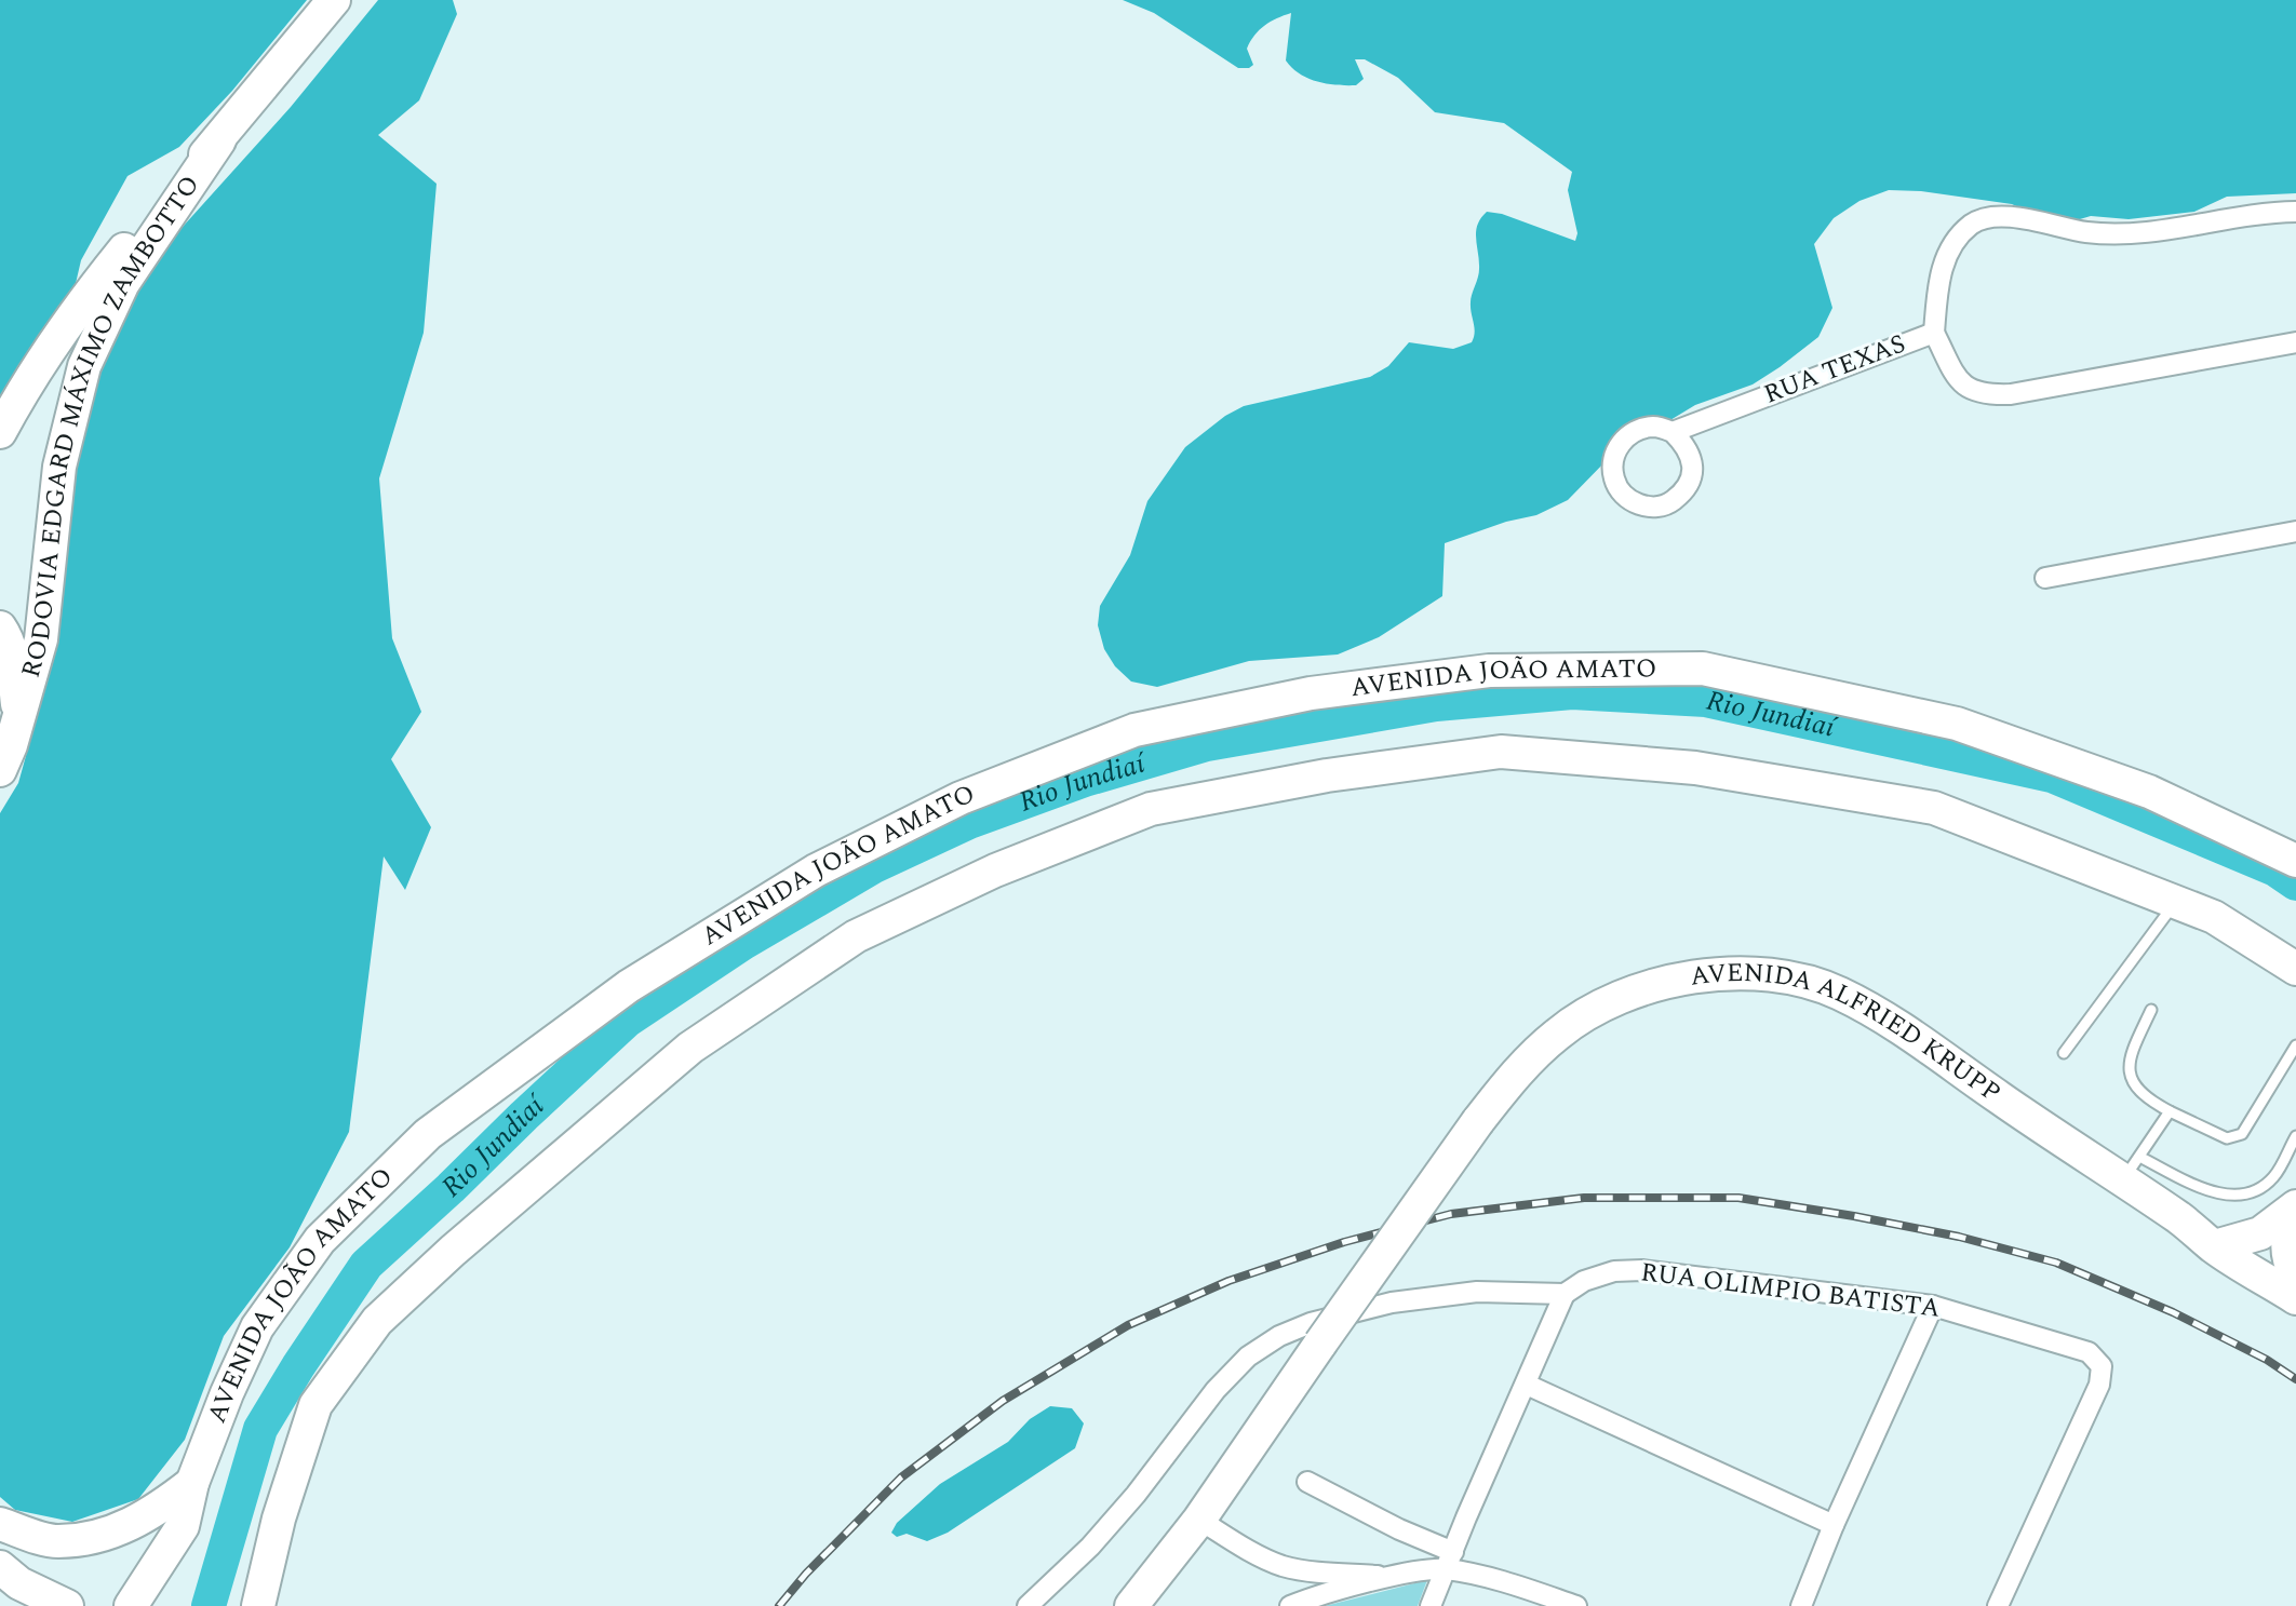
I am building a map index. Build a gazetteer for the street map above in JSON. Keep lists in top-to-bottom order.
{
  "streets": {
    "main road": ["RODOVIA EDGARD MÁXIMO ZAMBOTTO", "AVENIDA JOÃO AMATO", "AVENIDA ALFRIED KRUPP"],
    "street": ["RUA TEXAS", "RUA OLIMPIO BATISTA"]
  },
  "water": ["Rio Jundiaí"]
}
